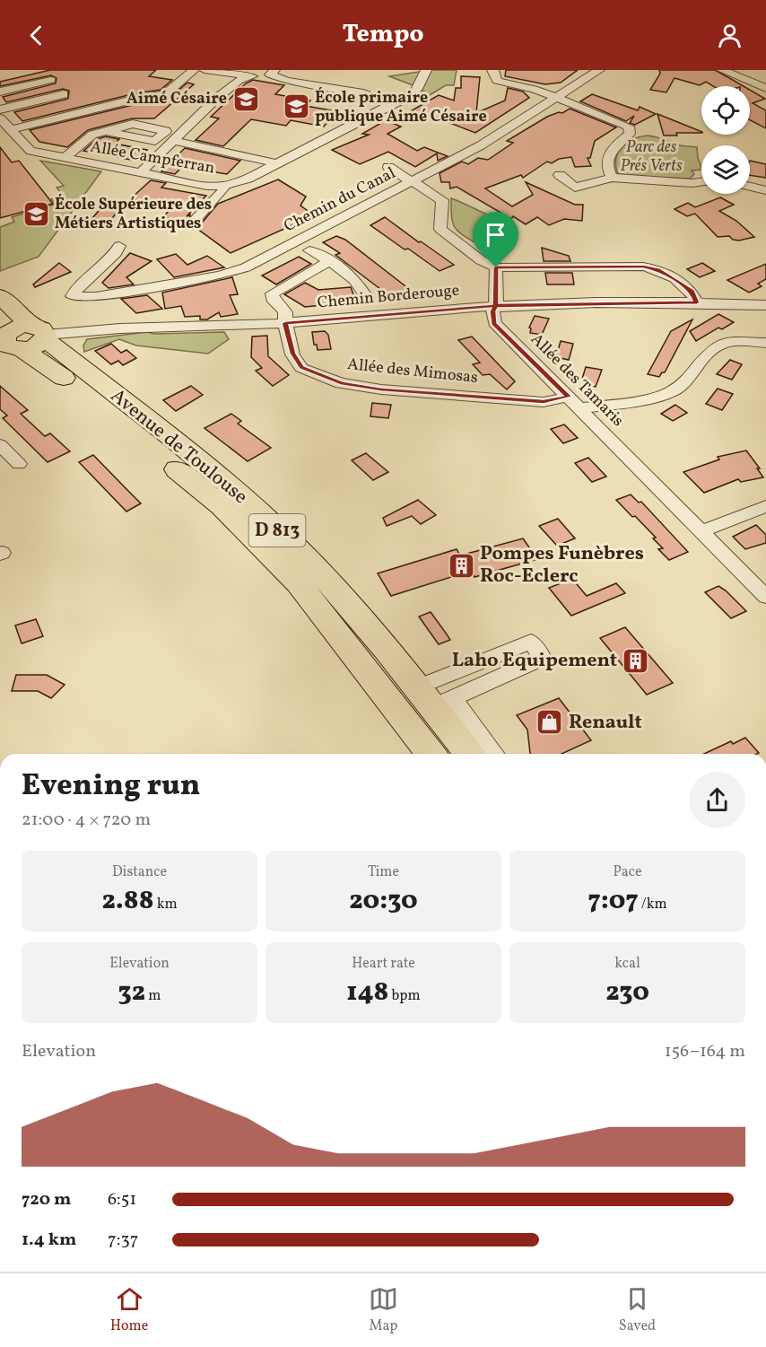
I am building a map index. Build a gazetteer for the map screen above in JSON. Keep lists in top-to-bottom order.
{
  "streets": {
    "main road": ["Avenue de Toulouse", "D 813"],
    "street": [
      "Allée Campferran",
      "Chemin du Canal",
      "Chemin Borderouge",
      "Allée des Mimosas",
      "Allée des Tamaris"
    ]
  },
  "crossings": [
    ["Chemin Borderouge", "Allée des Mimosas"],
    ["Chemin Borderouge", "Allée des Tamaris"],
    ["Chemin Borderouge", "Avenue de Toulouse"],
    ["Chemin Borderouge", "D 813"],
    ["Allée des Mimosas", "Allée des Tamaris"],
    ["Avenue de Toulouse", "D 813"]
  ],
  "parks": ["Parc des Prés Verts"],
  "places": {
    "school or university": ["Aimé Césaire", "École primaire publique Aimé Césaire", "École Supérieure des Métiers Artistiques"],
    "building": ["Pompes Funèbres Roc-Eclerc", "Laho Equipement"],
    "shop": ["Renault"]
  },
  "page": {
    "header": "Tempo",
    "heading": ["Evening run", "21:00 · 4 × 720 m"],
    "stats": [
      ["Distance", "2.88 km"],
      ["Time", "20:30"],
      ["Pace", "7:07 /km"],
      ["Elevation", "32 m"],
      ["Heart rate", "148 bpm"],
      ["kcal", "230"]
    ],
    "chart": ["Elevation", "156–164 m"],
    "list": [
      {
        "name": "720 m",
        "note": "6:51"
      },
      {
        "name": "1.4 km",
        "note": "7:37"
      }
    ],
    "tabs": ["Home", "Map", "Saved"]
  }
}
